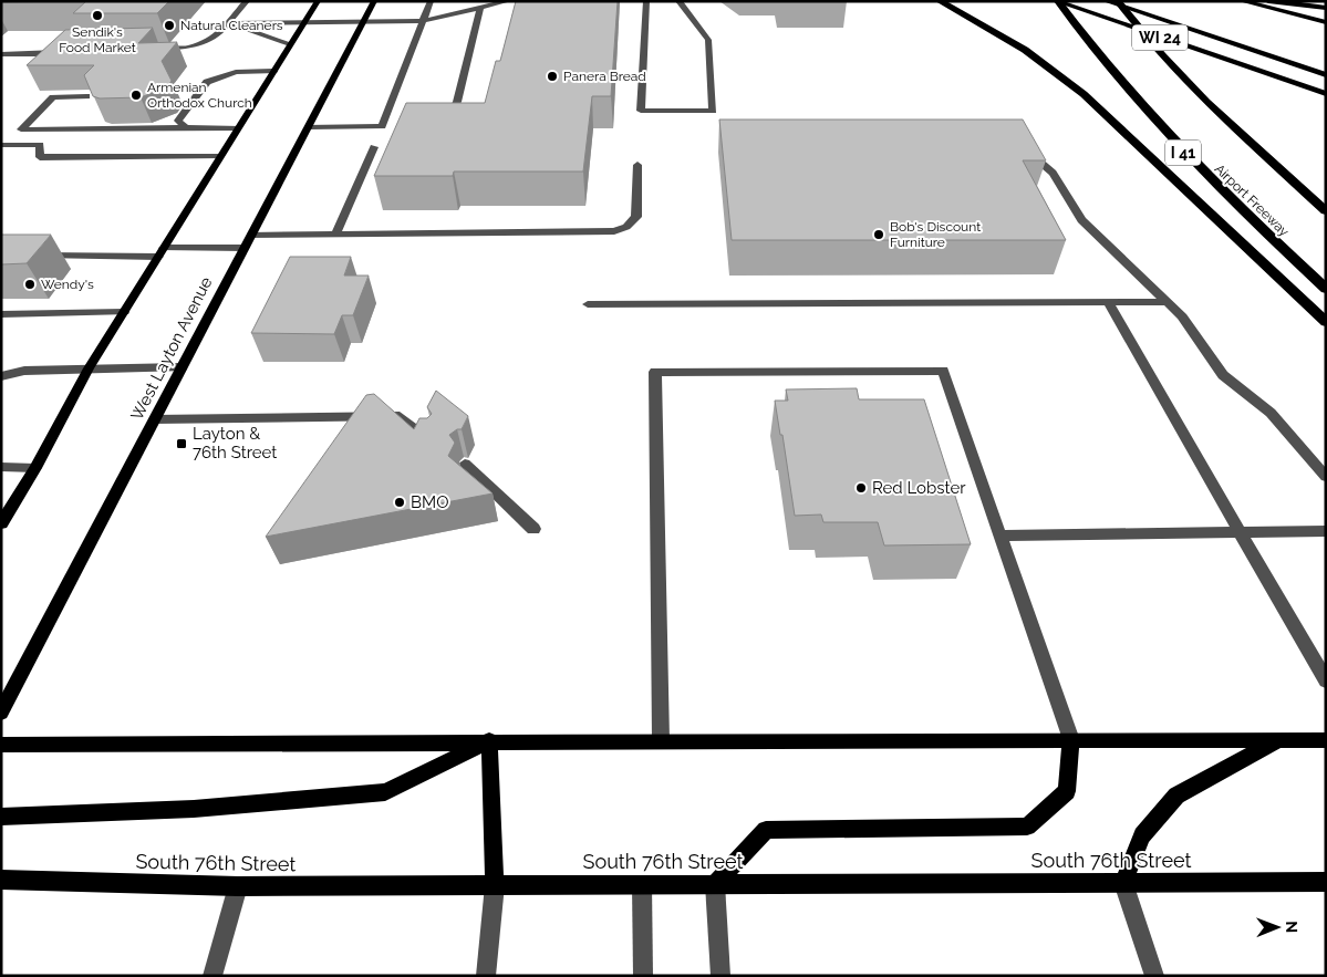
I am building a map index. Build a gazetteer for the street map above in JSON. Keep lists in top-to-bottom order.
{
  "streets": {
    "highway": ["I 41", "Airport Freeway"],
    "main road": ["WI 24", "West Layton Avenue", "South 76th Street"]
  },
  "crossings": [
    ["WI 24", "Airport Freeway"]
  ],
  "places": {
    "other": [
      "Sendik's Food Market",
      "Natural Cleaners",
      "Panera Bread",
      "Armenian Orthodox Church",
      "Bob's Discount Furniture",
      "Wendy's",
      "Red Lobster",
      "BMO"
    ],
    "transit": ["Layton & 76th Street"]
  },
  "north": "right"
}
